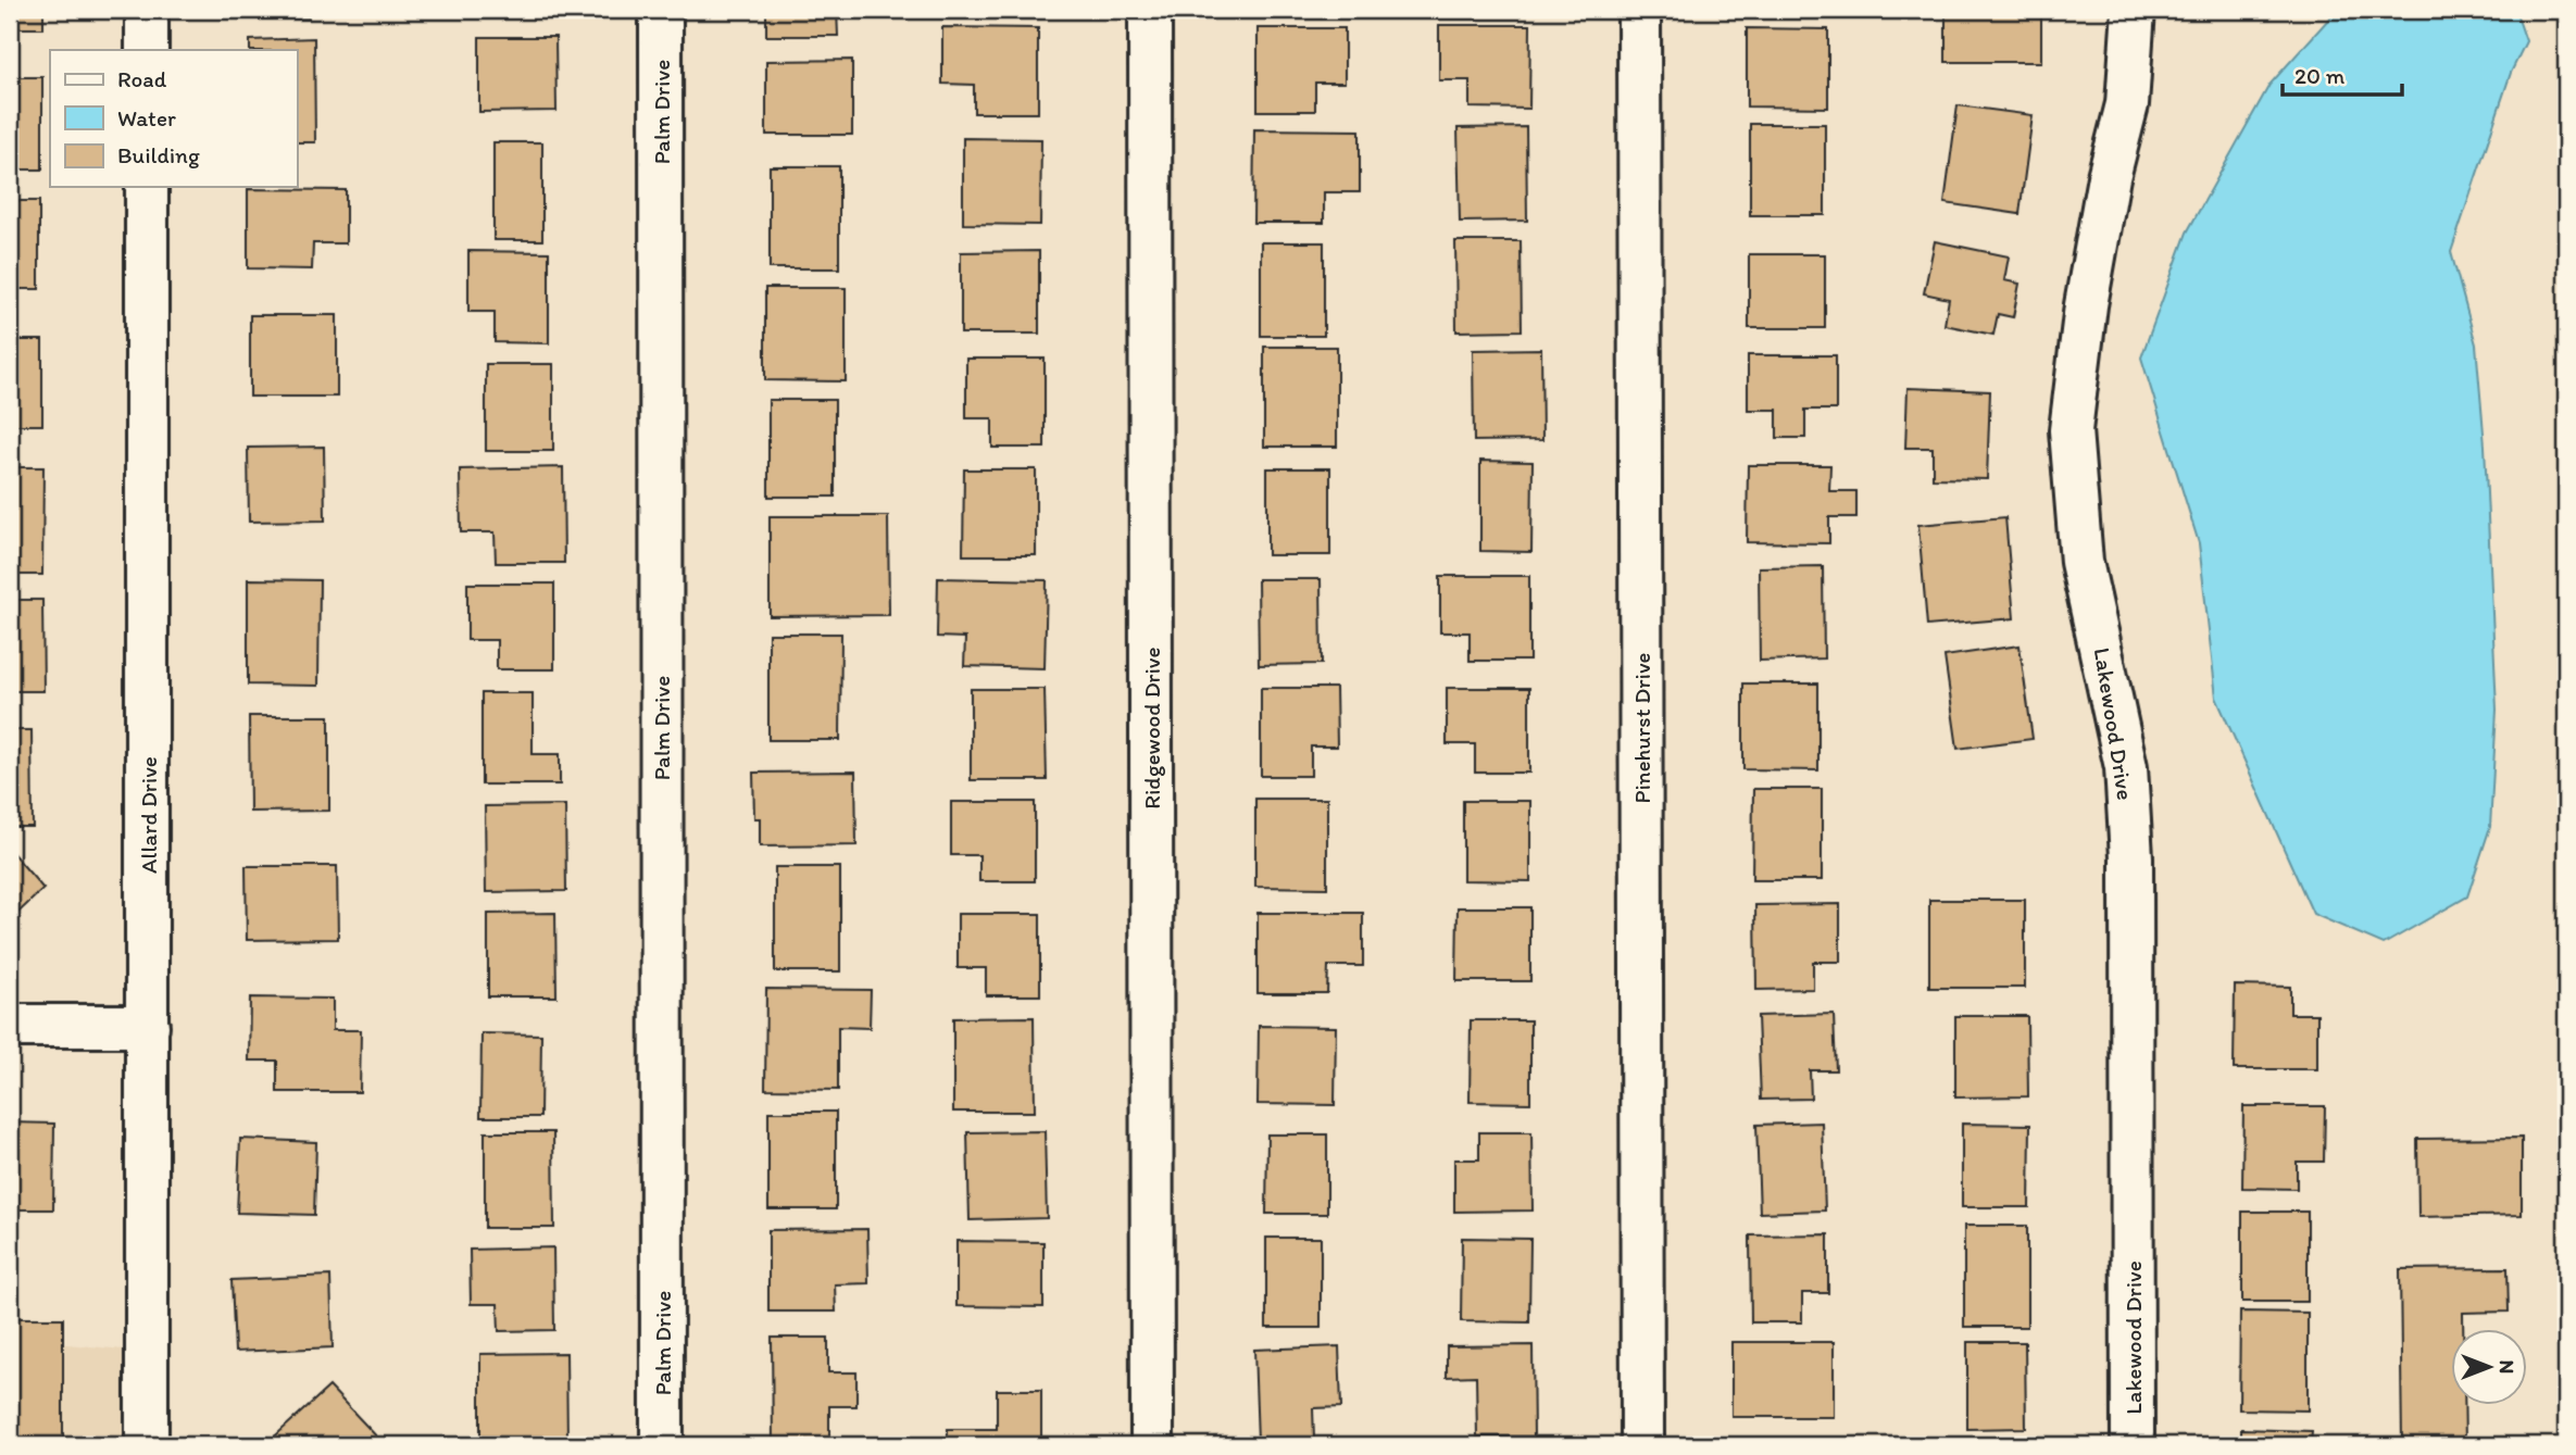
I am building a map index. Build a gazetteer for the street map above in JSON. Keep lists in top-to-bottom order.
{
  "streets": {
    "street": [
      "Palm Drive",
      "Lakewood Drive",
      "Ridgewood Drive",
      "Pinehurst Drive",
      "Allard Drive"
    ]
  },
  "legend": ["Road", "Water", "Building"],
  "scale_bar": "20 m",
  "north": "right"
}
